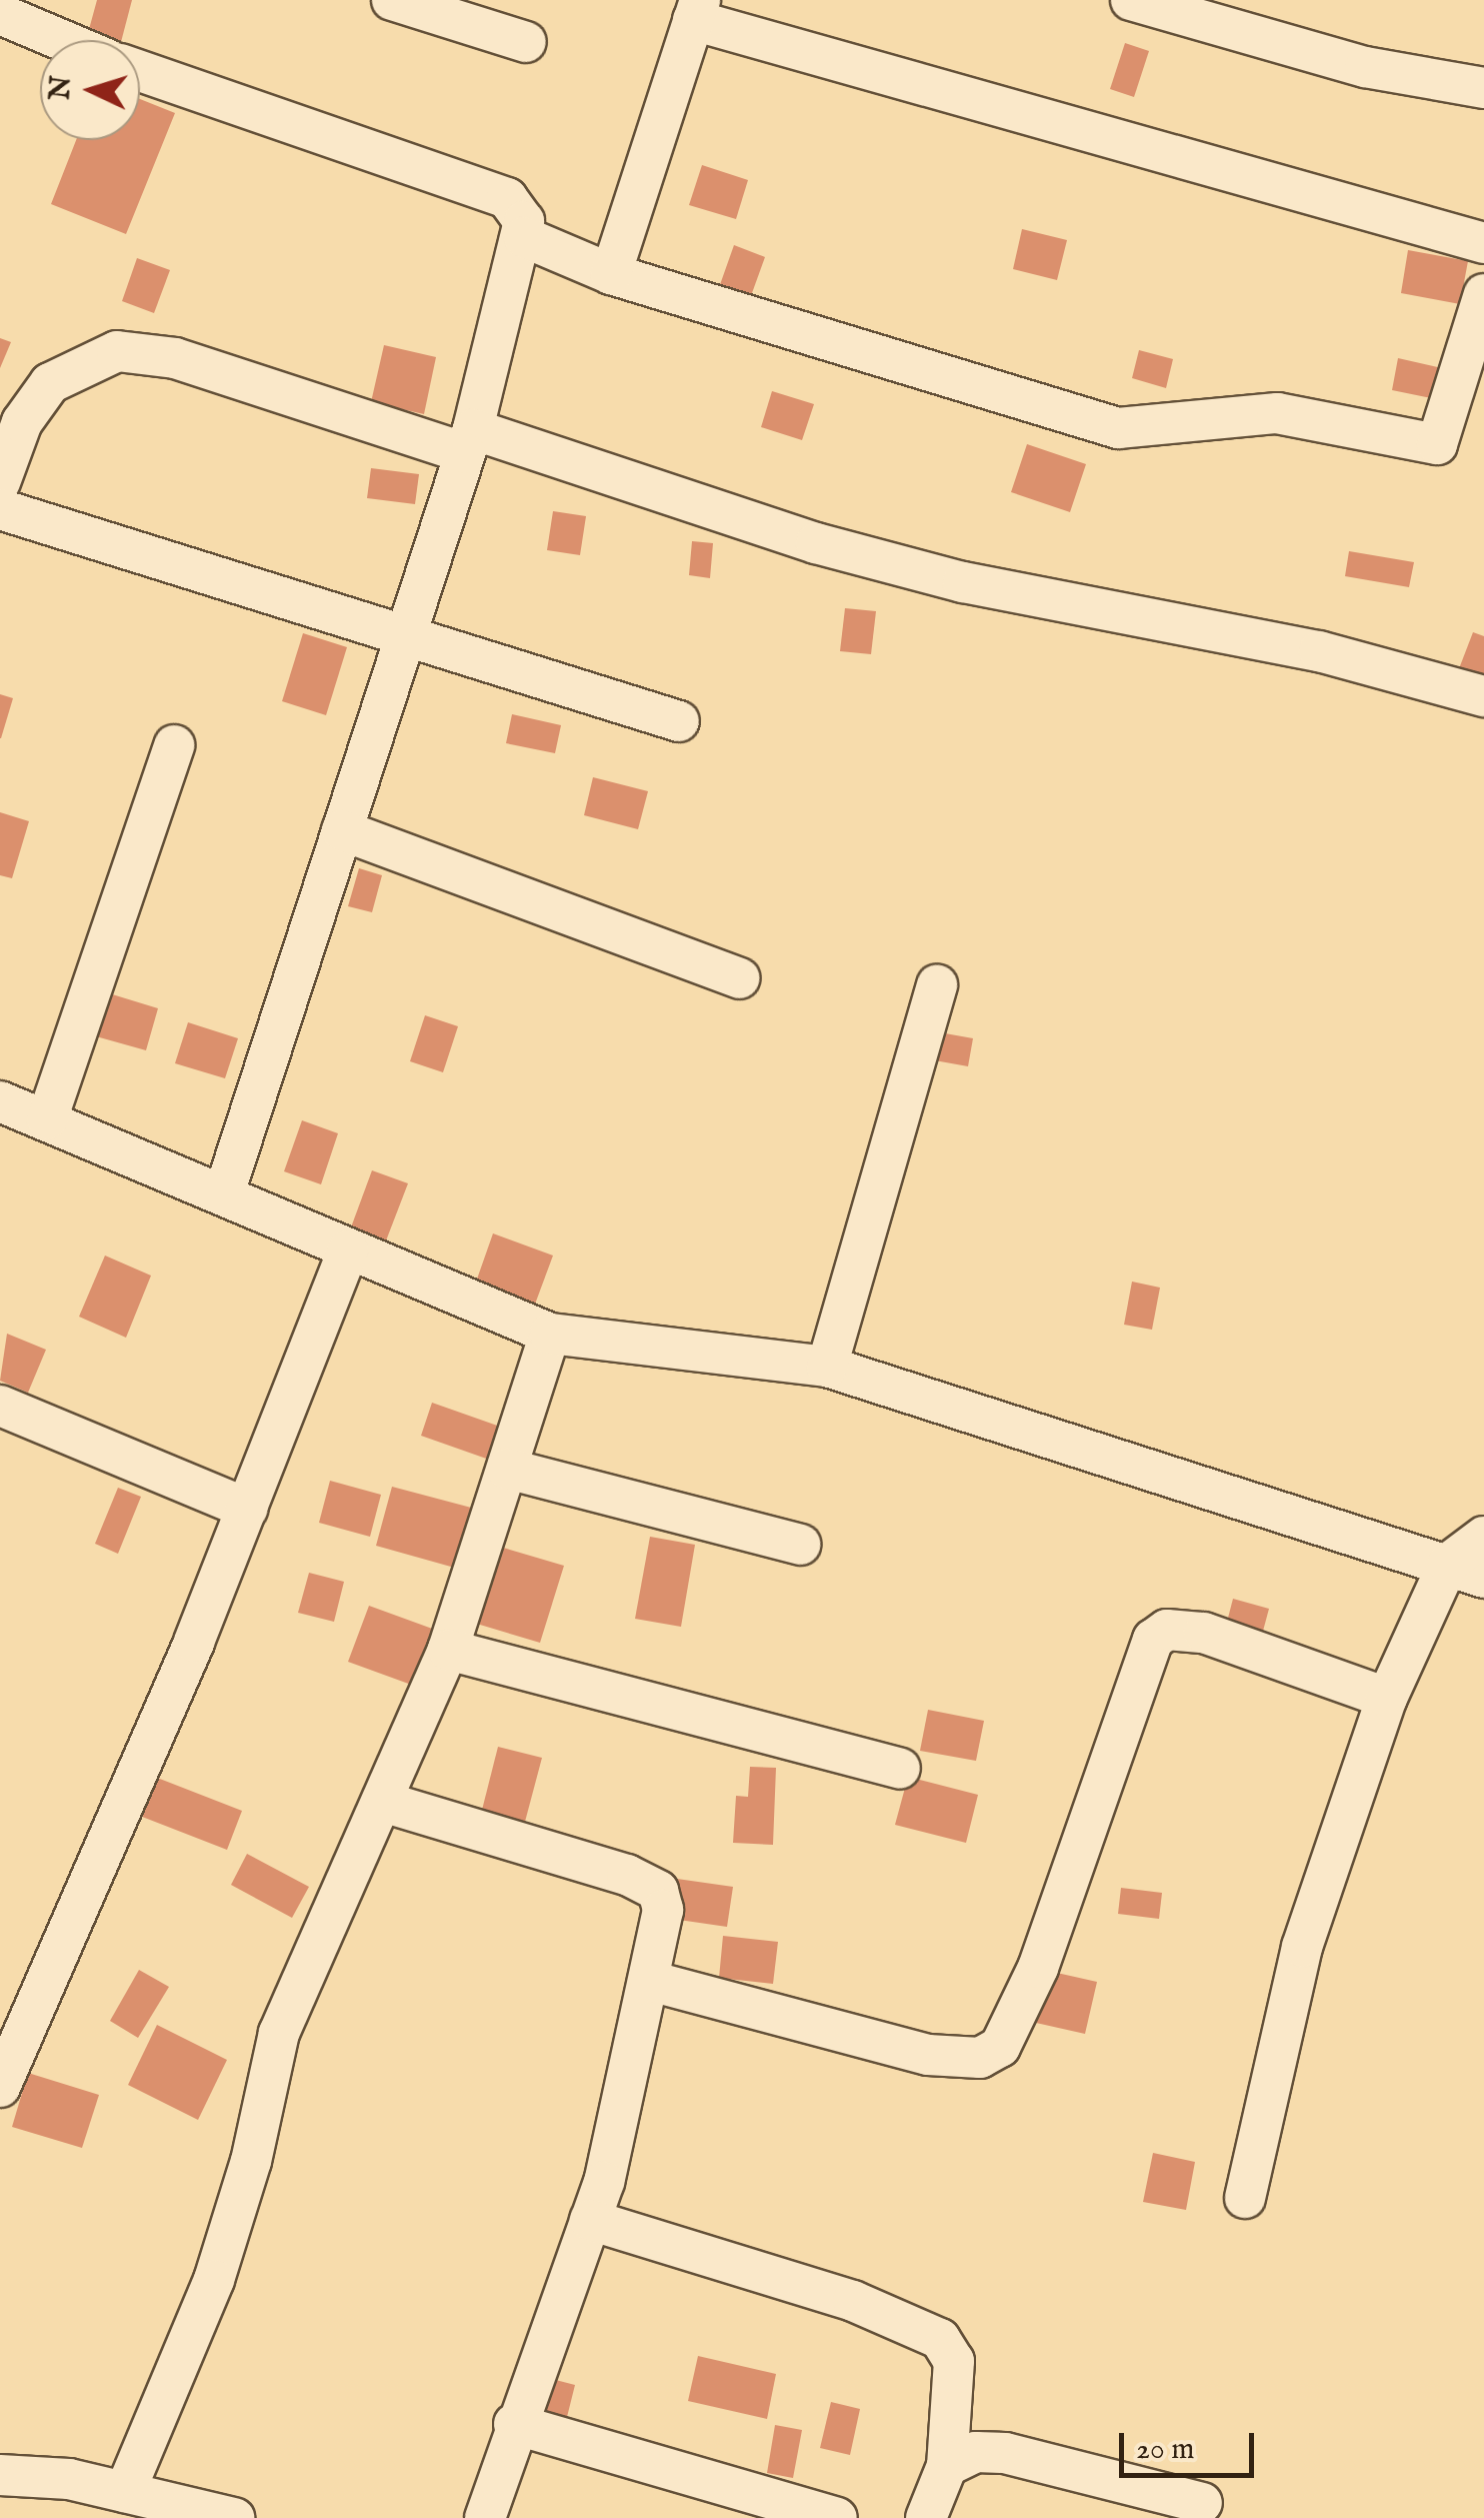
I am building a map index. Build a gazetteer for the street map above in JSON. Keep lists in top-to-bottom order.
{
  "scale_bar": "20 m",
  "north": "left"
}
